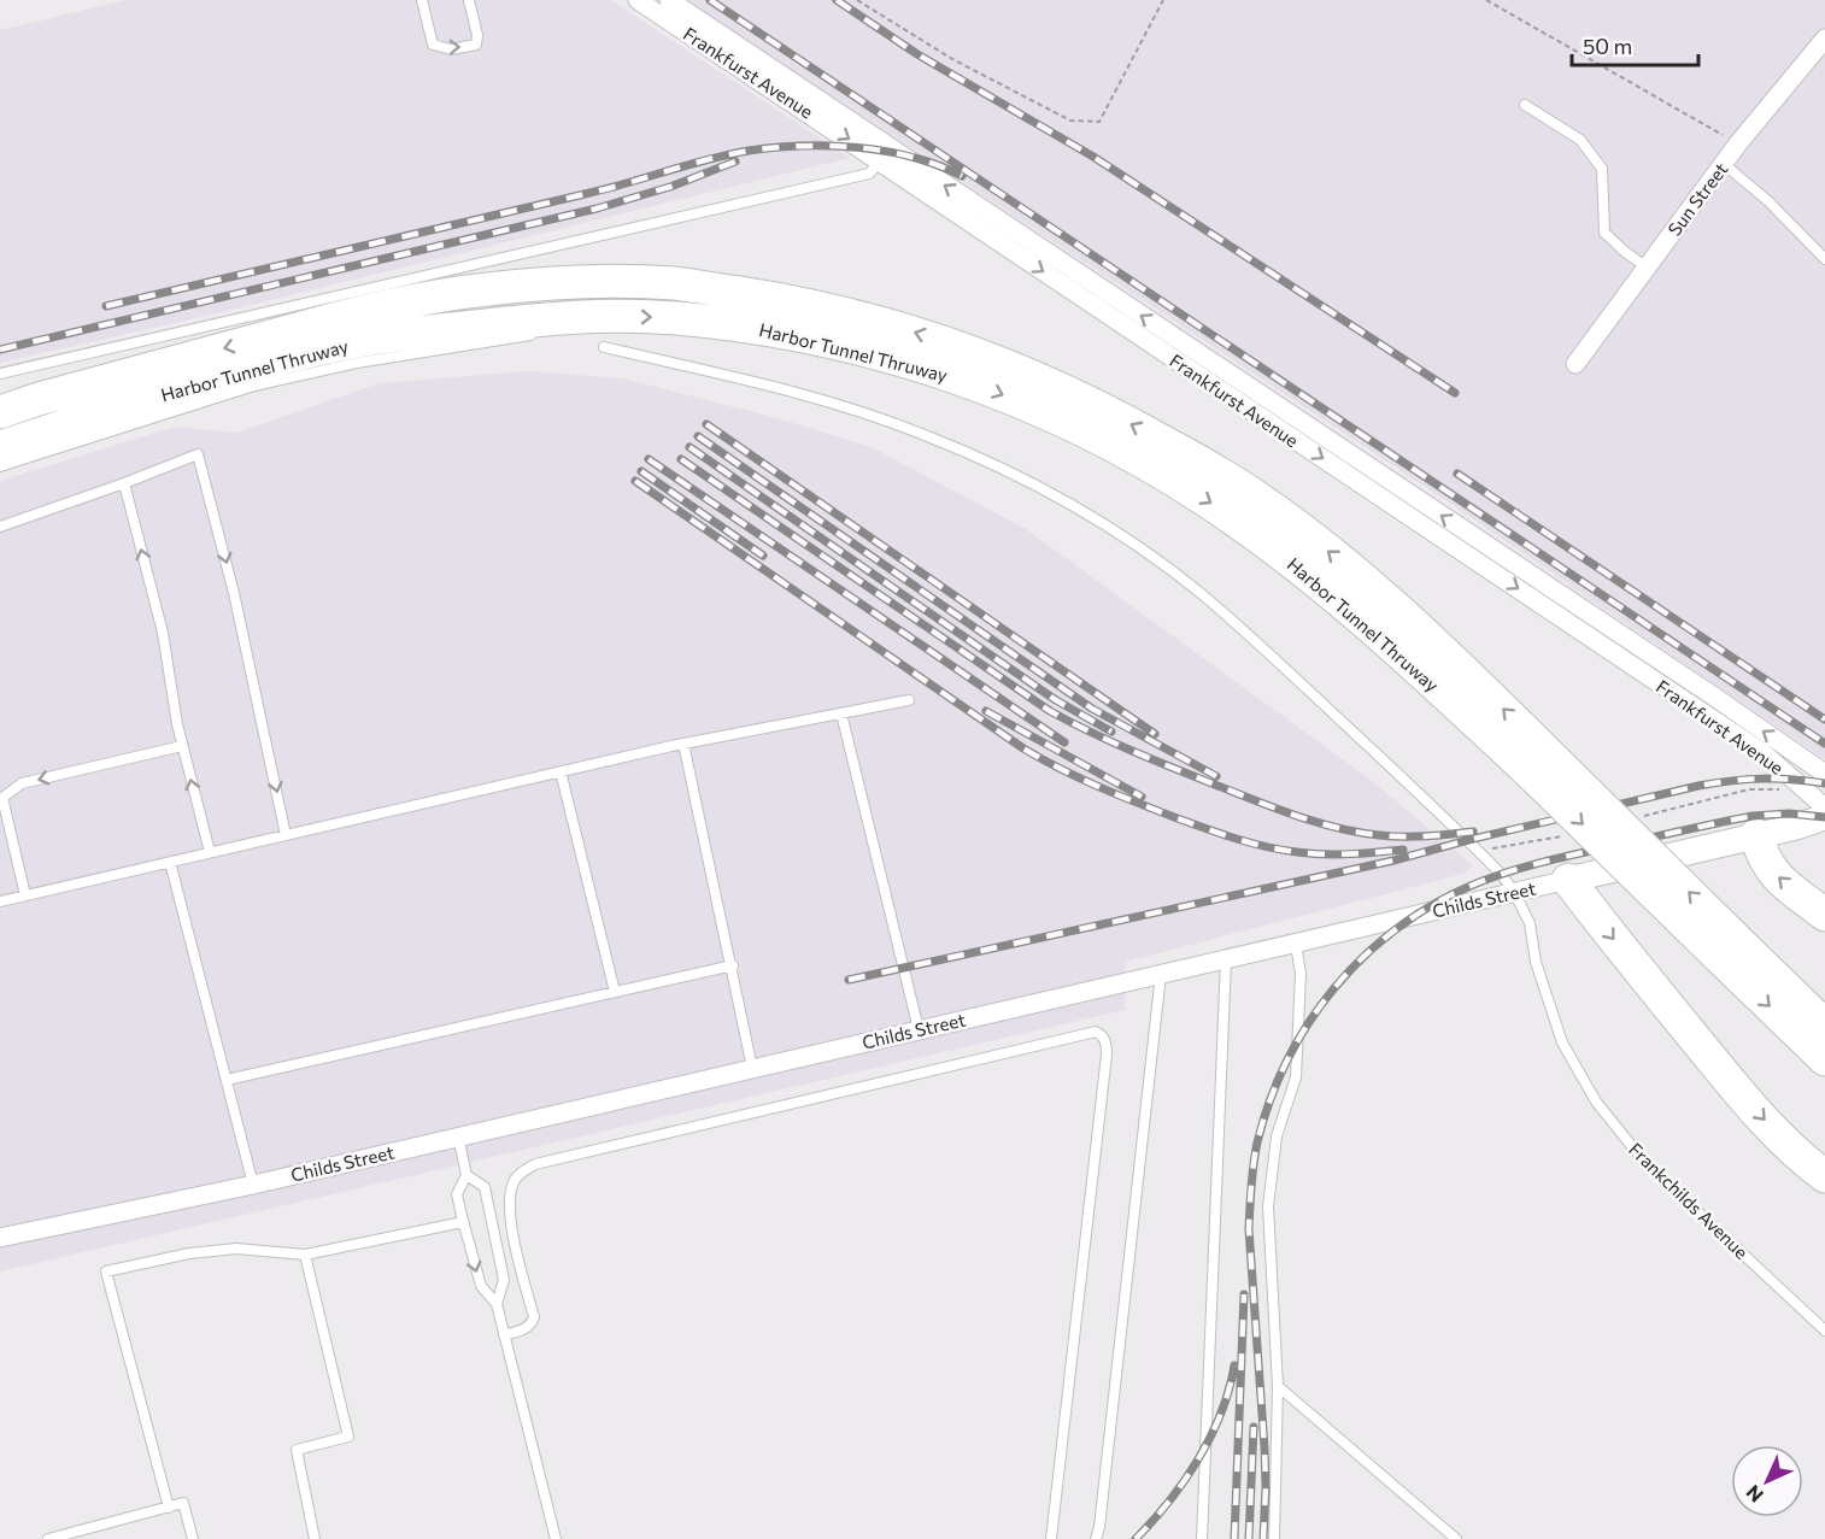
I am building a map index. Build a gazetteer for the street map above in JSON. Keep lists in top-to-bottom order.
{
  "streets": {
    "highway": ["Harbor Tunnel Thruway"],
    "main road": ["Childs Street"],
    "street": ["Frankfurst Avenue", "Sun Street"],
    "lane": ["Frankchilds Avenue"]
  },
  "crossings": [
    ["Harbor Tunnel Thruway", "Frankchilds Avenue"],
    ["Childs Street", "Frankchilds Avenue"]
  ],
  "scale_bar": "50 m",
  "north": "bottom left"
}
